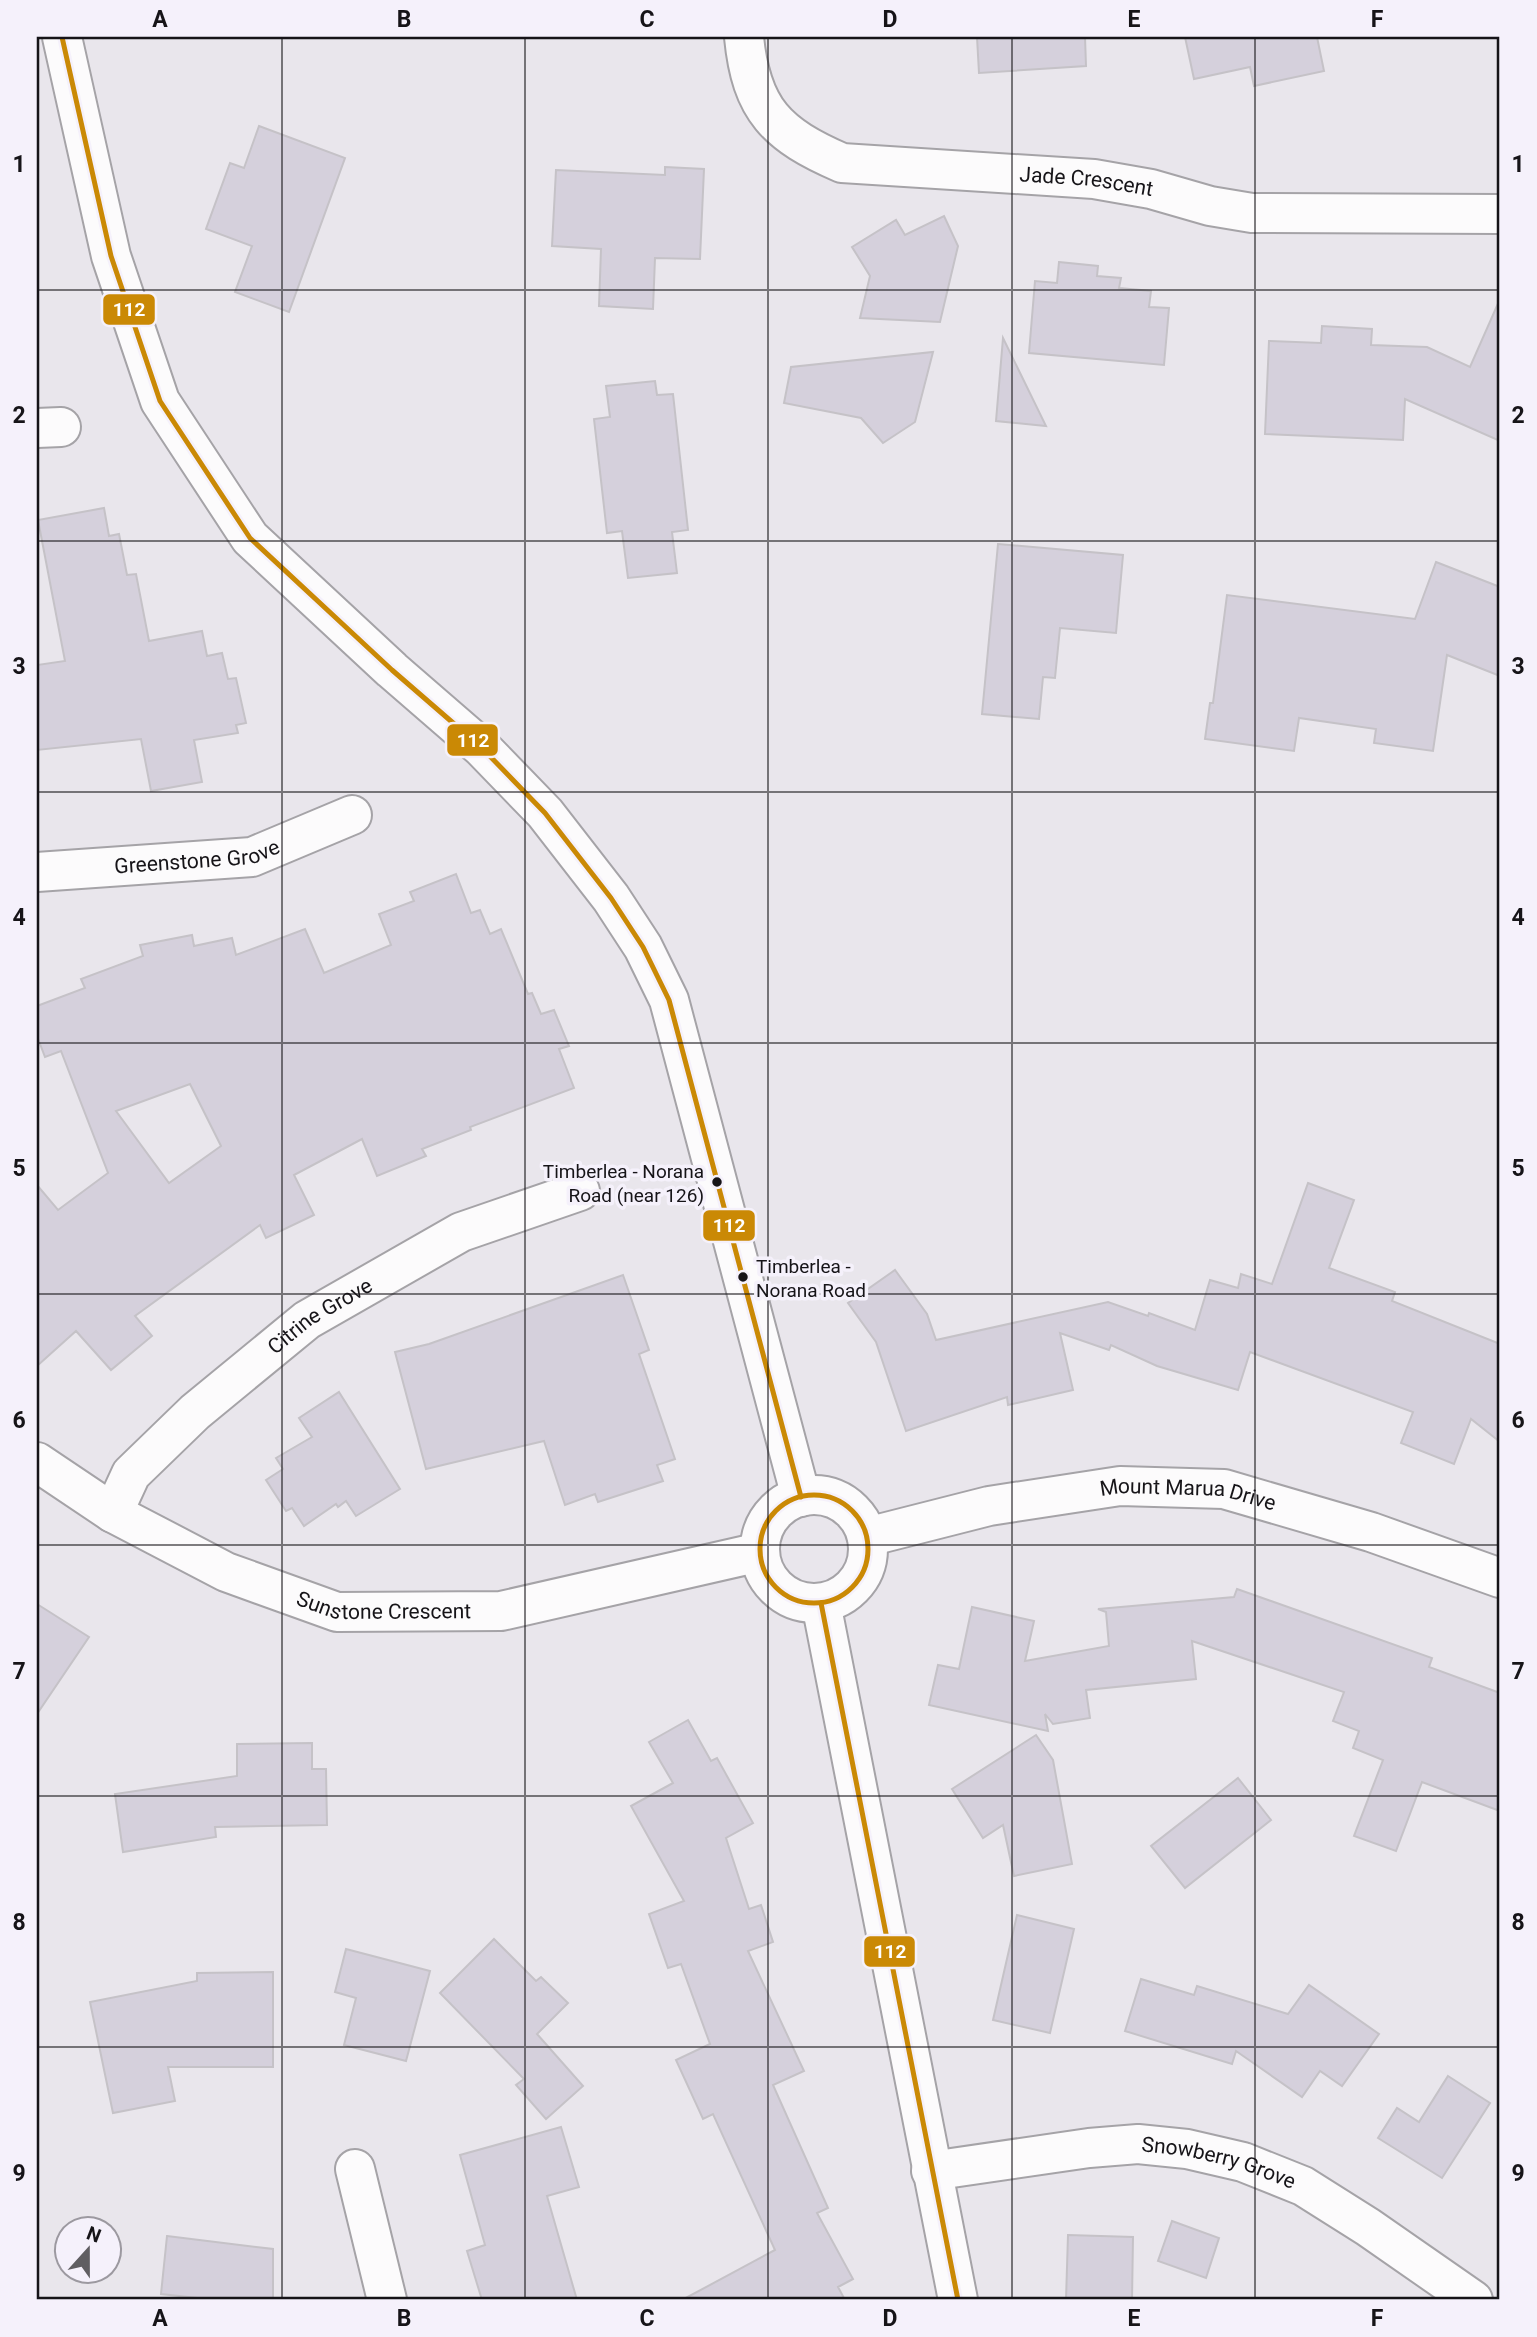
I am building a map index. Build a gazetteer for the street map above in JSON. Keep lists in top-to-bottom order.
{
  "streets": {
    "street": [
      "Jade Crescent",
      "Greenstone Grove",
      "Citrine Grove",
      "Mount Marua Drive",
      "Sunstone Crescent",
      "Snowberry Grove"
    ]
  },
  "crossings": [
    ["Citrine Grove", "Sunstone Crescent"],
    ["Mount Marua Drive", "Sunstone Crescent"]
  ],
  "places": ["Timberlea - Norana Road (near 126)", "Timberlea - Norana Road"],
  "lines": ["transit line 112"],
  "north": "top",
  "grid": {
    "columns": [
      "A",
      "B",
      "C",
      "D",
      "E",
      "F"
    ],
    "rows": [
      "1",
      "2",
      "3",
      "4",
      "5",
      "6",
      "7",
      "8",
      "9"
    ]
  }
}
